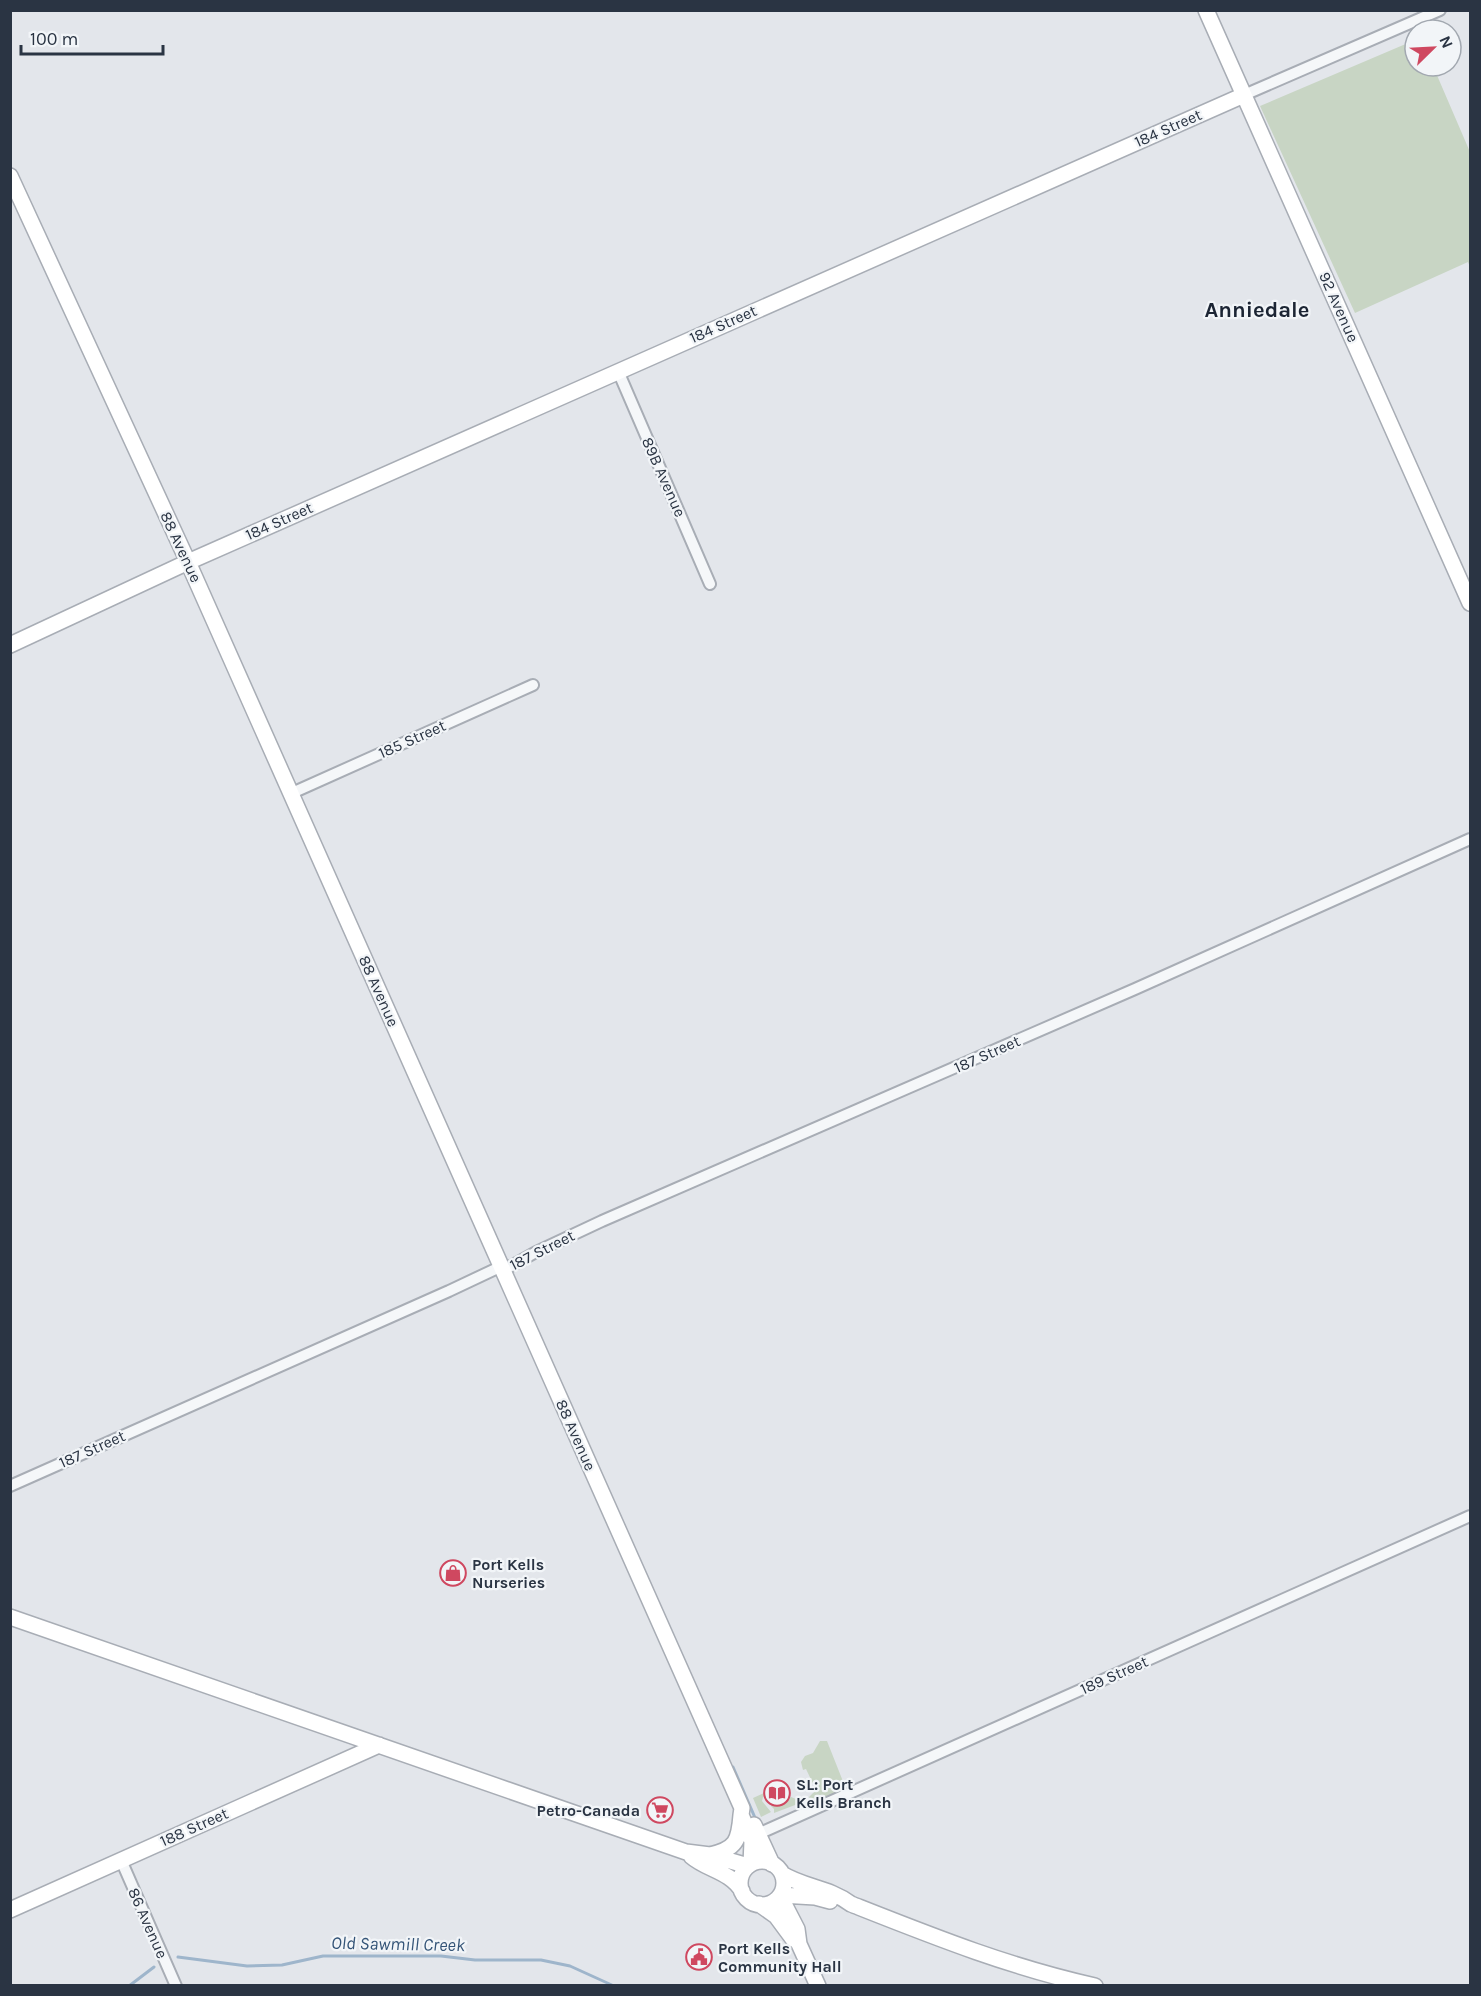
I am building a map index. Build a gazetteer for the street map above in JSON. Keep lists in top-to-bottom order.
{
  "streets": {
    "main road": [
      "184 Street",
      "92 Avenue",
      "88 Avenue",
      "188 Street"
    ],
    "street": [
      "89B Avenue",
      "185 Street",
      "187 Street",
      "189 Street",
      "86 Avenue"
    ]
  },
  "crossings": [
    ["184 Street", "92 Avenue"],
    ["184 Street", "89B Avenue"],
    ["184 Street", "88 Avenue"],
    ["88 Avenue", "185 Street"],
    ["88 Avenue", "187 Street"],
    ["88 Avenue", "189 Street"],
    ["188 Street", "86 Avenue"]
  ],
  "districts": ["Anniedale"],
  "water": ["Old Sawmill Creek"],
  "places": {
    "shop": ["Port Kells Nurseries"],
    "library": ["SL: Port Kells Branch"],
    "supermarket": ["Petro-Canada"],
    "public building": ["Port Kells Community Hall"]
  },
  "scale_bar": "100 m",
  "north": "top right"
}
